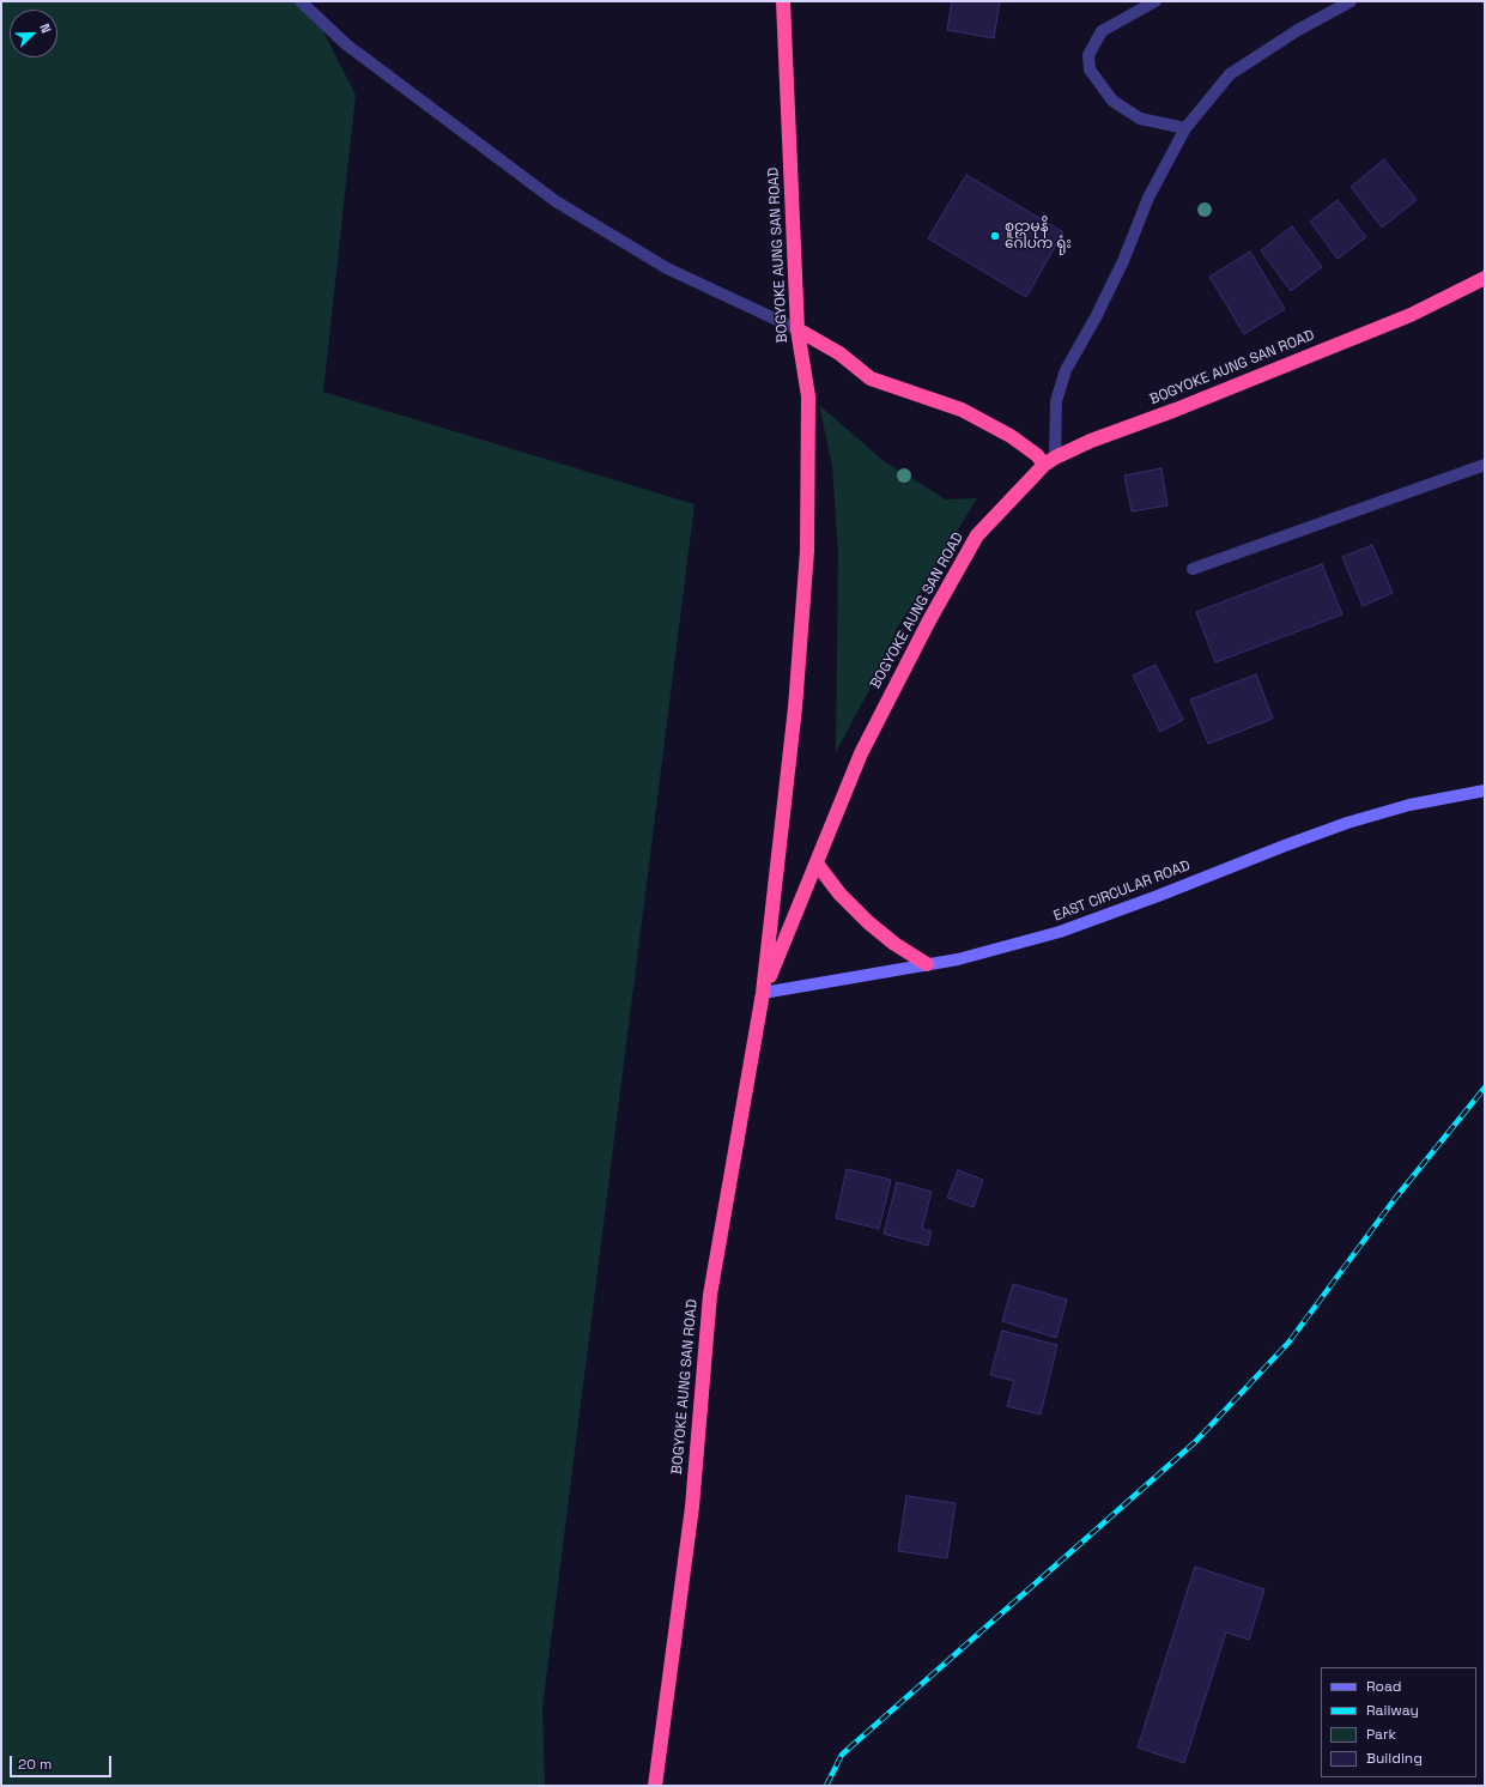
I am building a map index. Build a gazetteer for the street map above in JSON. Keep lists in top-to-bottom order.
{
  "streets": {
    "highway": ["BOGYOKE AUNG SAN ROAD"],
    "street": ["EAST CIRCULAR ROAD"]
  },
  "crossings": [
    ["BOGYOKE AUNG SAN ROAD", "EAST CIRCULAR ROAD"]
  ],
  "places": ["စူဠာမုနိ ဂေါပက ရုံး"],
  "legend": [
    "Road",
    "Railway",
    "Park",
    "Building"
  ],
  "scale_bar": "20 m",
  "north": "top right"
}
